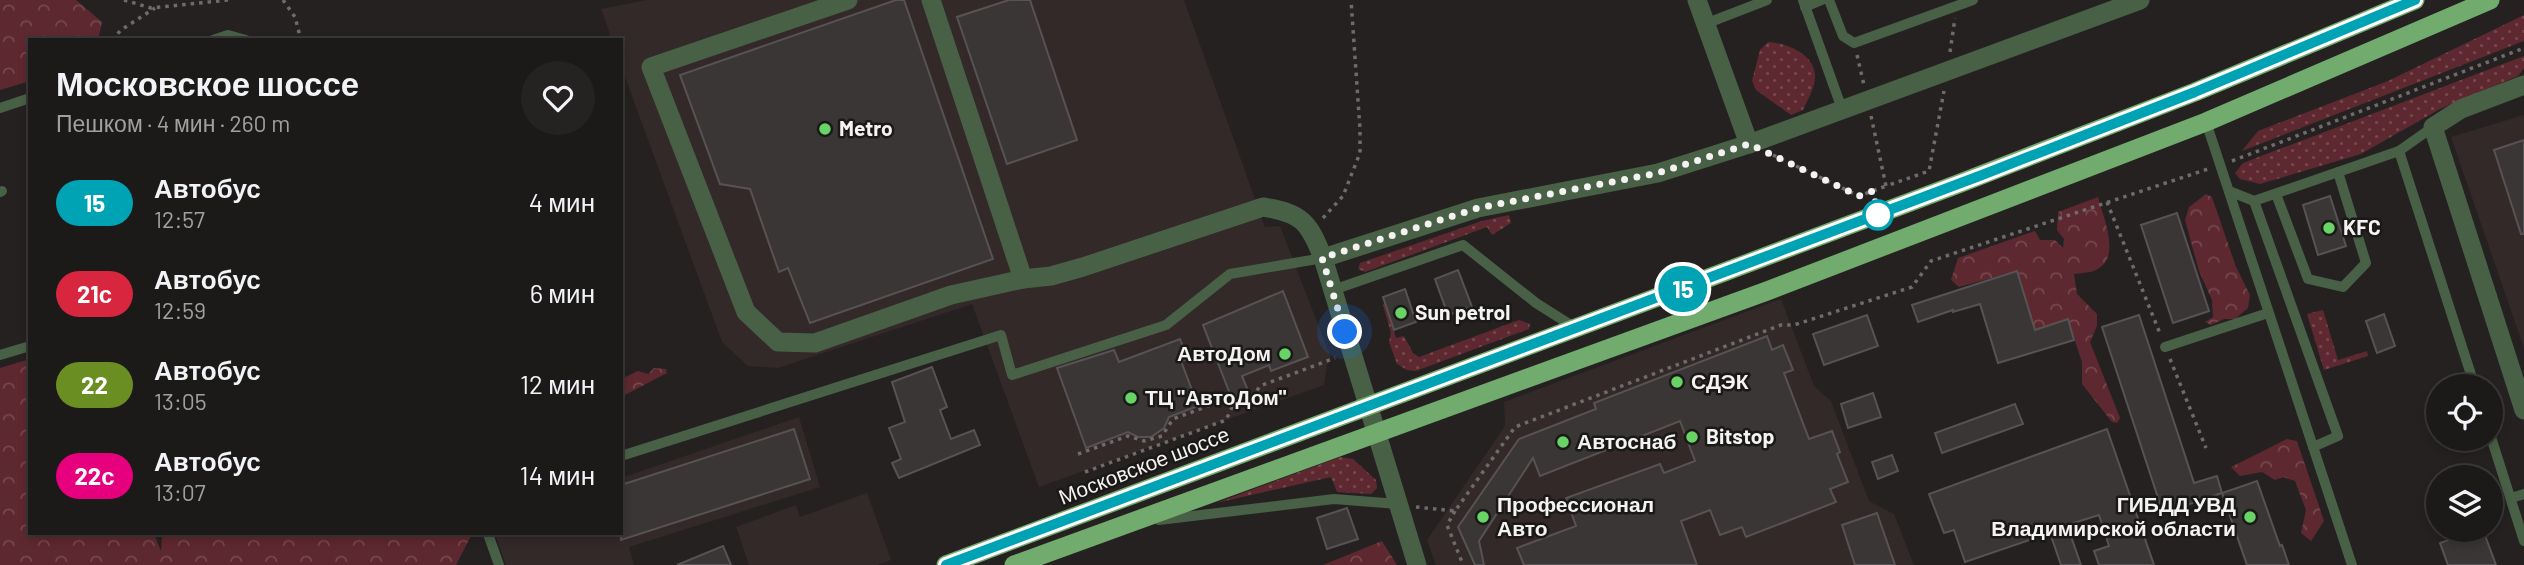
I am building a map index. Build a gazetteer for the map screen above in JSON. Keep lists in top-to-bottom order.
{
  "streets": {
    "highway": ["Московское шоссе"]
  },
  "places": [
    "Metro",
    "KFC",
    "Sun petrol",
    "АвтоДом",
    "СДЭК",
    "ТЦ \"АвтоДом\"",
    "Bitstop",
    "Автоснаб",
    "Профессионал Авто",
    "ГИБДД УВД Владимирской области"
  ],
  "lines": ["bus line 15"],
  "page": {
    "on_map": "15",
    "heading": ["Московское шоссе", "Пешком · 4 мин · 260 m"],
    "list": [
      {
        "mark": "15",
        "name": "Автобус",
        "note": "12:57",
        "value": "4 мин"
      },
      {
        "mark": "21с",
        "name": "Автобус",
        "note": "12:59",
        "value": "6 мин"
      },
      {
        "mark": "22",
        "name": "Автобус",
        "note": "13:05",
        "value": "12 мин"
      },
      {
        "mark": "22с",
        "name": "Автобус",
        "note": "13:07",
        "value": "14 мин"
      }
    ]
  }
}
